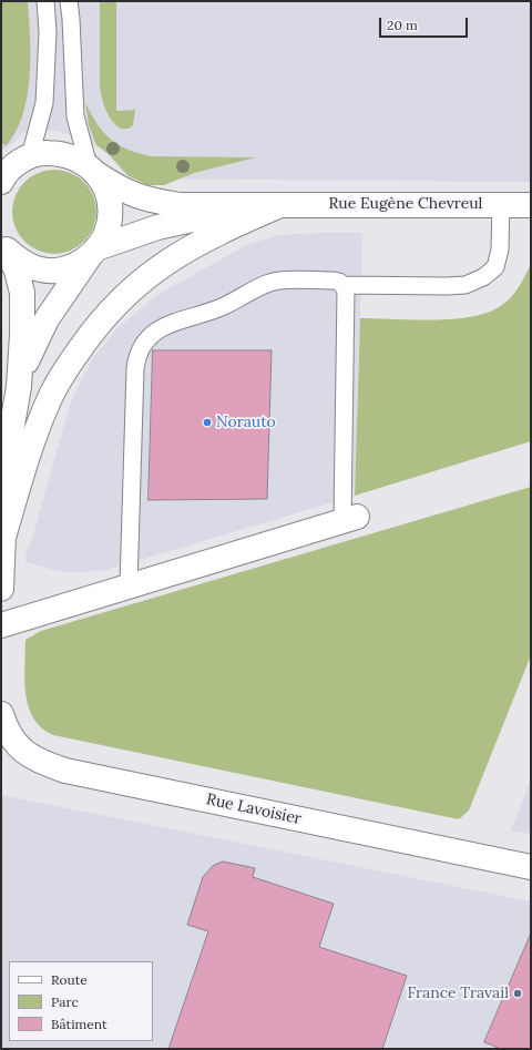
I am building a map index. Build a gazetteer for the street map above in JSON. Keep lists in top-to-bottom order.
{
  "streets": {
    "street": ["Rue Eugène Chevreul", "Rue Lavoisier"]
  },
  "places": ["Norauto", "France Travail"],
  "legend": ["Route", "Parc", "Bâtiment"],
  "scale_bar": "20 m"
}
